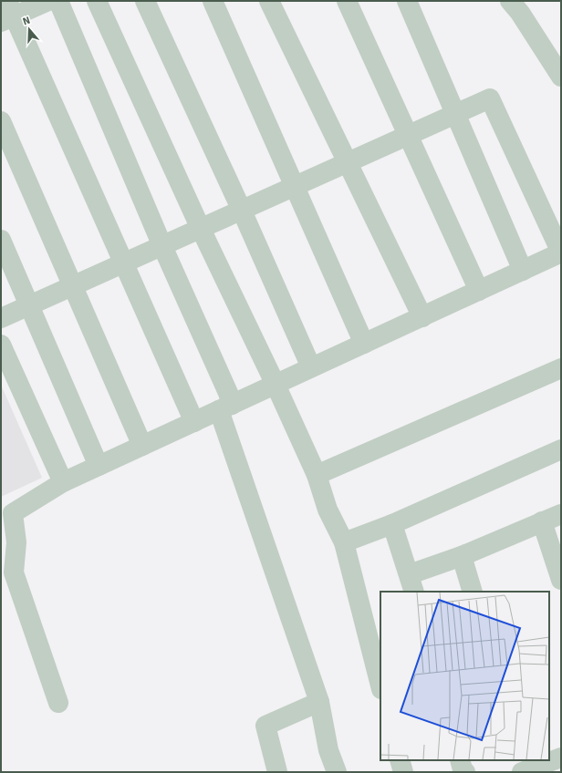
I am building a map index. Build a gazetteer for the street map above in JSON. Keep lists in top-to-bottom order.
{
  "north": "top"
}
